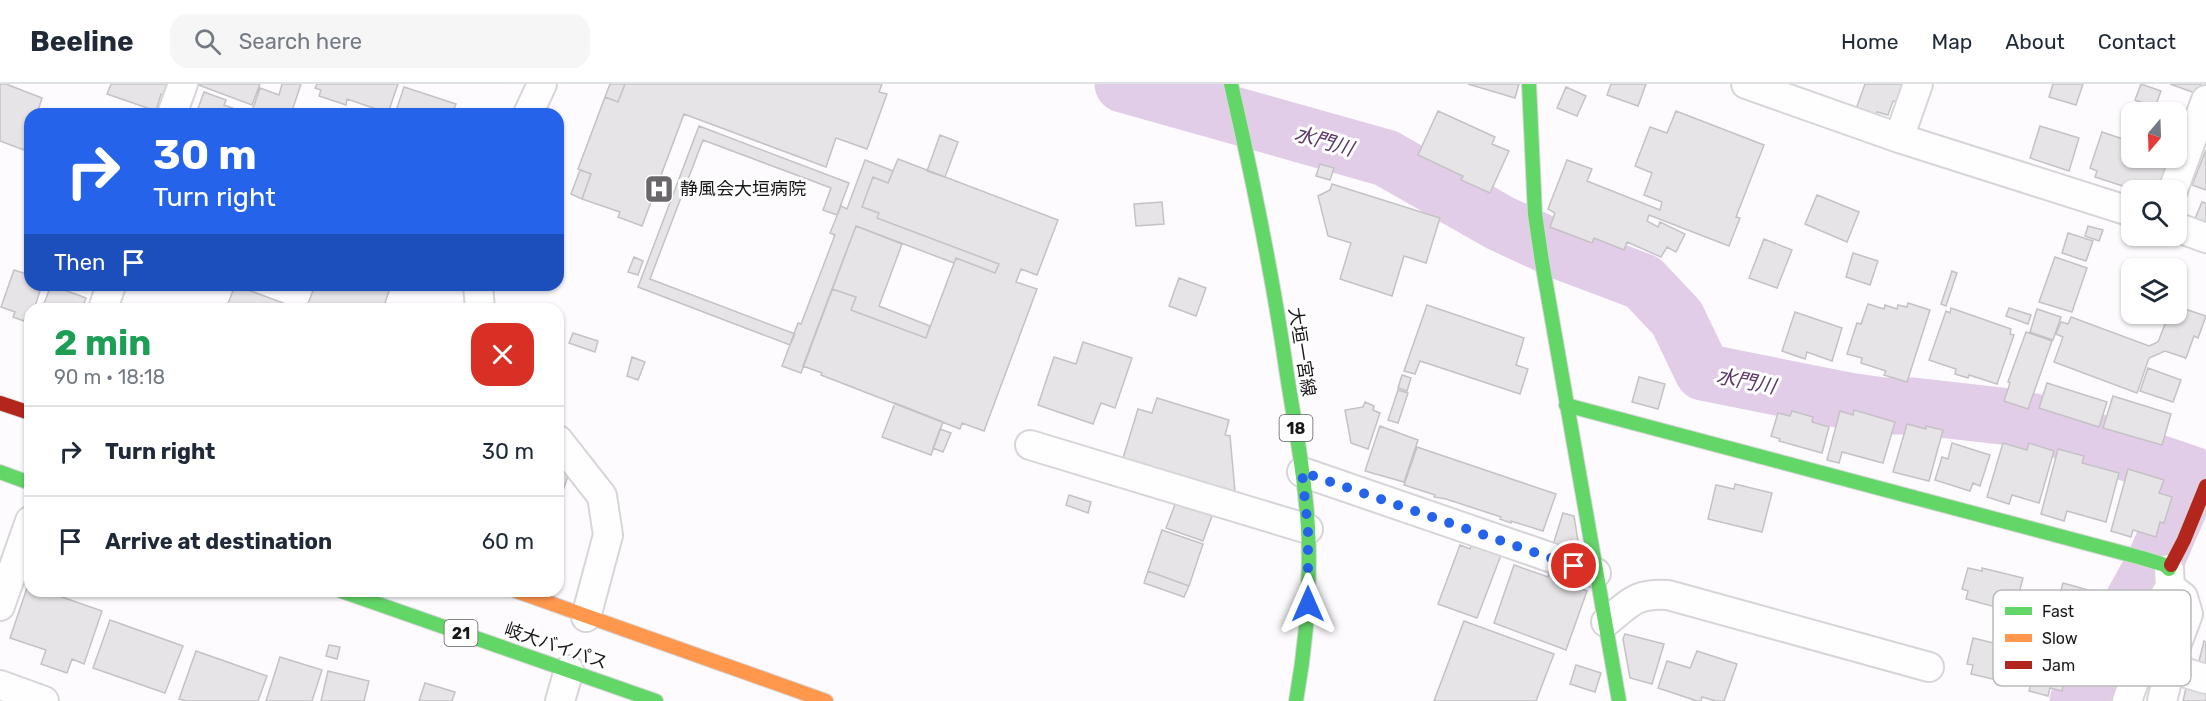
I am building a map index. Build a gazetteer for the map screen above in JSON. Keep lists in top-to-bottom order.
{
  "streets": {
    "main road": [
      "大垣一宮線",
      "18",
      "21",
      "岐大バイパス"
    ]
  },
  "water": ["水門川"],
  "places": {
    "hospital": ["静風会大垣病院"]
  },
  "legend": ["Fast", "Slow", "Jam"],
  "north": "bottom",
  "page": {
    "header": "Beeline",
    "search": "Search here",
    "nav": [
      "Home",
      "Map",
      "About",
      "Contact"
    ],
    "turn": ["30 m", "Turn right"],
    "then": "Then",
    "heading": ["2 min", "90 m · 18:18"],
    "list": [
      {
        "name": "Turn right",
        "value": "30 m"
      },
      {
        "name": "Arrive at destination",
        "value": "60 m"
      }
    ]
  }
}
